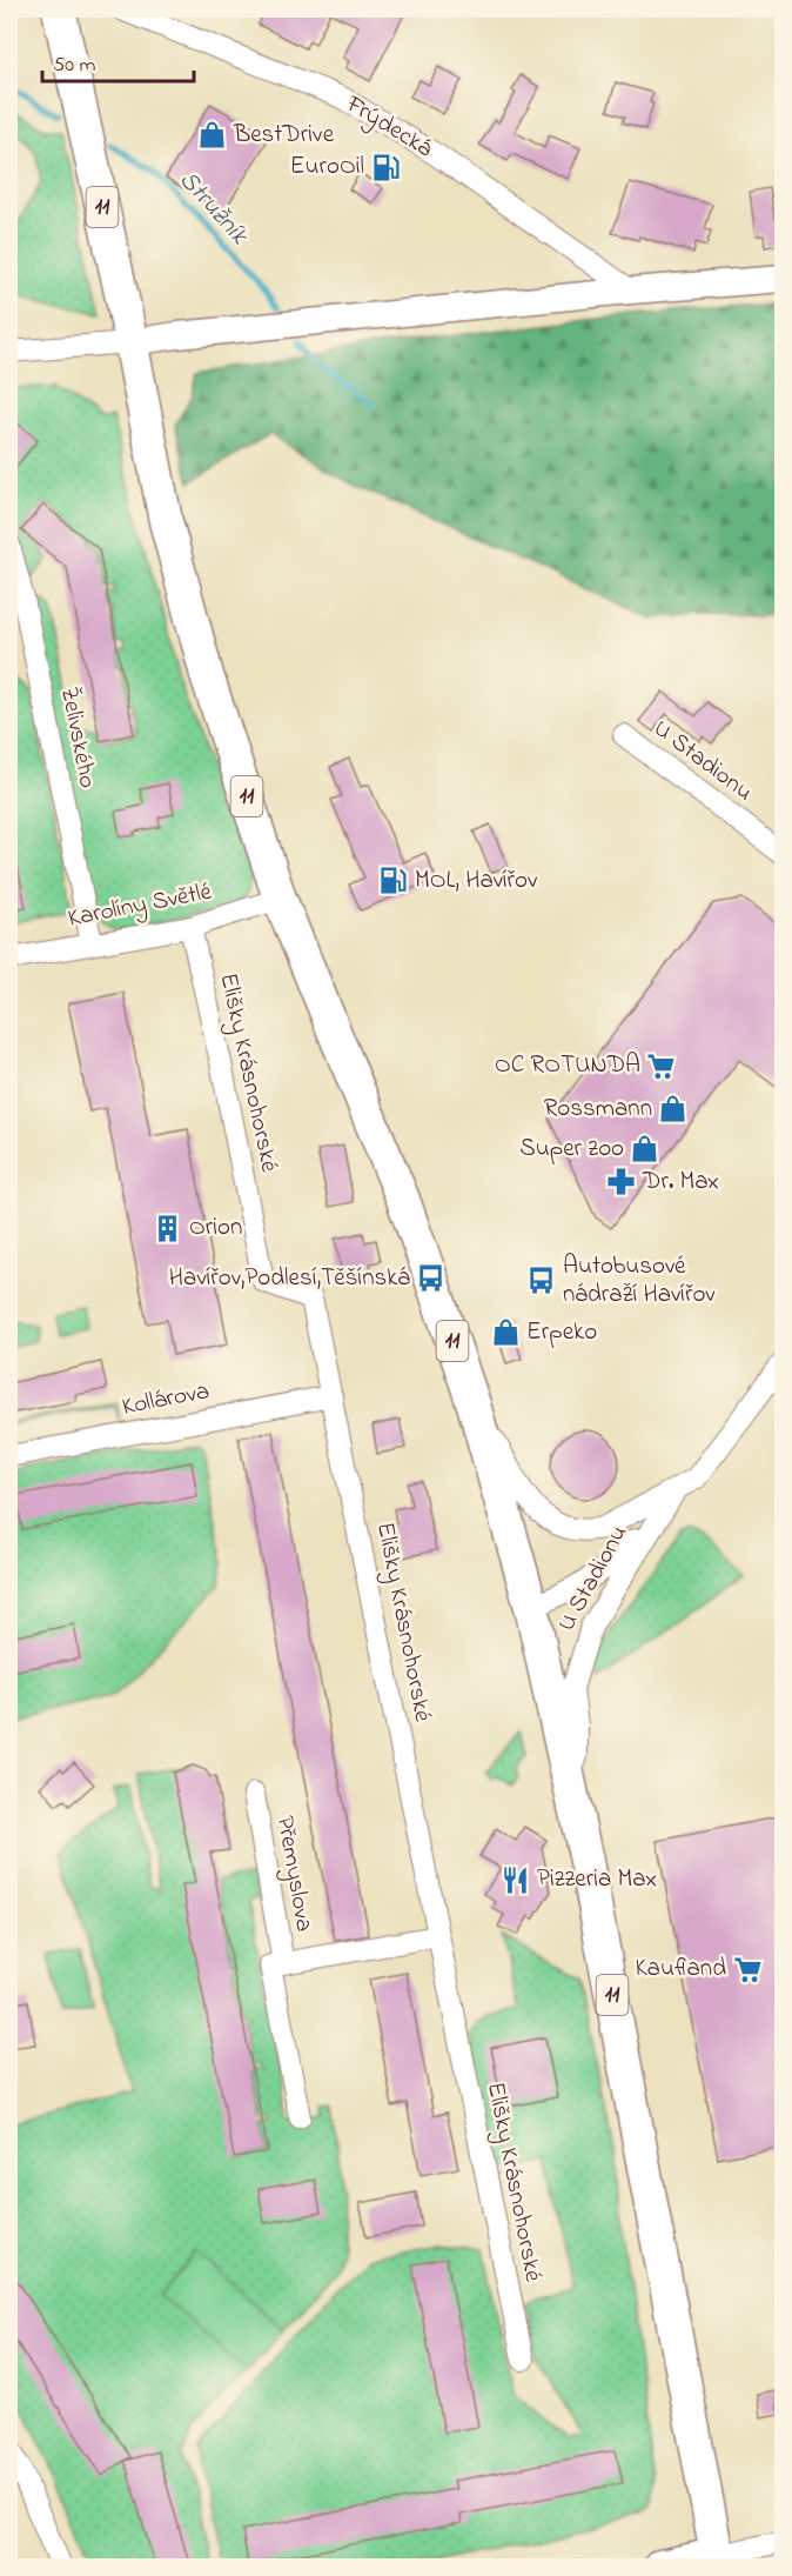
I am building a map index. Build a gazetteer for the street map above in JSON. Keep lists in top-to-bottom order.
{
  "streets": {
    "main road": ["11"],
    "street": [
      "Frýdecká",
      "Želivského",
      "U Stadionu",
      "Karolíny Světlé",
      "Elišky Krásnohorské",
      "Kollárova",
      "Přemyslova"
    ]
  },
  "crossings": [
    ["11", "U Stadionu"],
    ["11", "Karolíny Světlé"],
    ["Želivského", "Karolíny Světlé"],
    ["Karolíny Světlé", "Elišky Krásnohorské"],
    ["Elišky Krásnohorské", "Kollárova"],
    ["Elišky Krásnohorské", "Přemyslova"]
  ],
  "water": ["Stružník"],
  "places": {
    "shop": [
      "BestDrive",
      "Rossmann",
      "Super zoo",
      "Erpeko"
    ],
    "fuel station": ["EuroOil", "MOL, Havířov"],
    "supermarket": ["OC ROTUNDA", "Kaufland"],
    "pharmacy": ["Dr. Max"],
    "building": ["Orion"],
    "bus stop": ["Havířov,Podlesí,Těšínská", "Autobusové nádraží Havířov"],
    "restaurant": ["Pizzeria Max"]
  },
  "scale_bar": "50 m"
}
